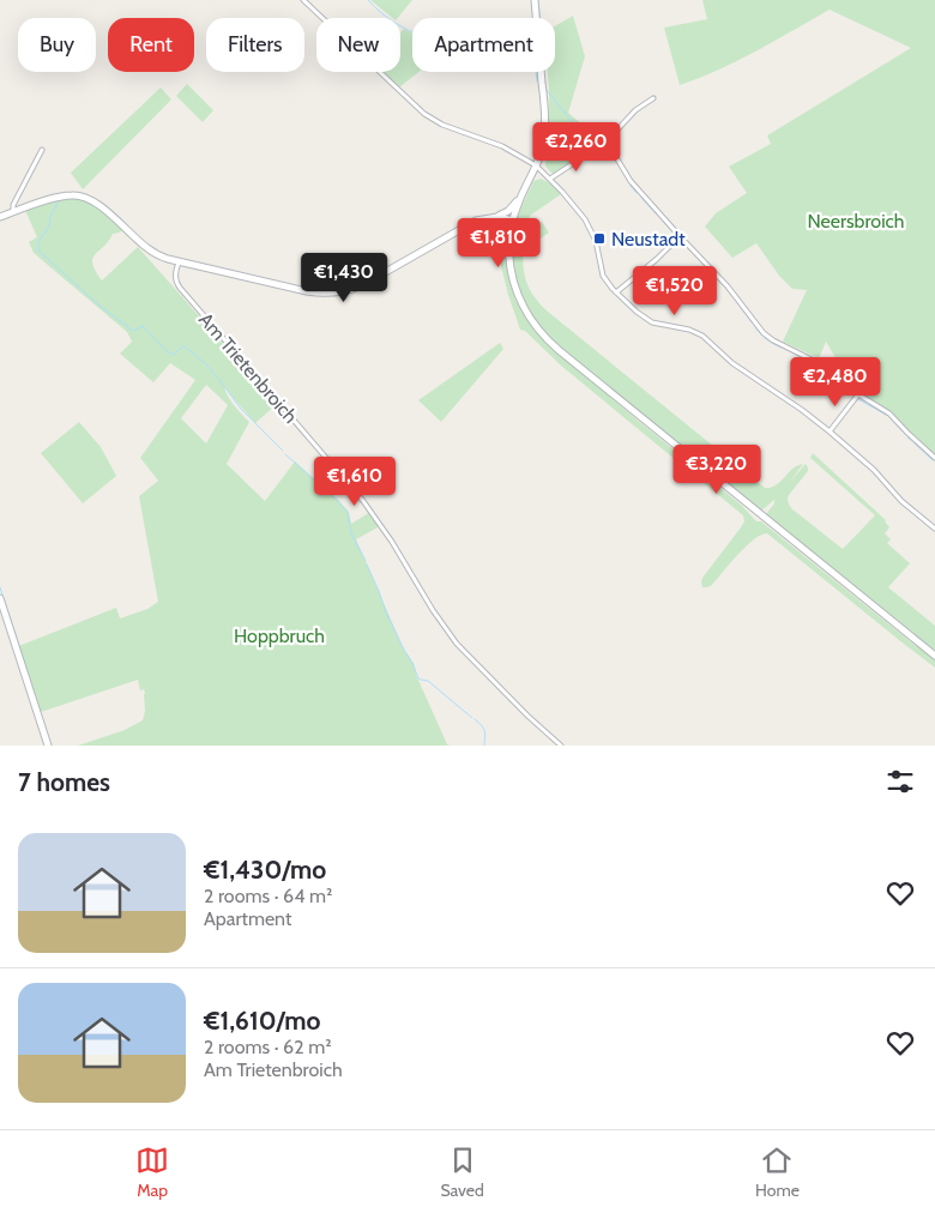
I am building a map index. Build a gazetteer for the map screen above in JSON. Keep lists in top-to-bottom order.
{
  "streets": {
    "street": ["Am Trietenbroich"]
  },
  "parks": ["Neersbroich", "Hoppbruch"],
  "places": {
    "transit": ["Neustadt"]
  },
  "page": {
    "chip": [
      "Buy",
      "Rent",
      "Filters",
      "New",
      "Apartment"
    ],
    "price": [
      "€2,260",
      "€1,810",
      "€1,430",
      "€1,520",
      "€2,480",
      "€3,220",
      "€1,610"
    ],
    "heading": "7 homes",
    "list": [
      {
        "name": "€1,430/mo",
        "note": "2 rooms · 64 m² · Apartment"
      },
      {
        "name": "€1,610/mo",
        "note": "2 rooms · 62 m² · Am Trietenbroich"
      }
    ],
    "tabs": ["Map", "Saved", "Home"]
  }
}
